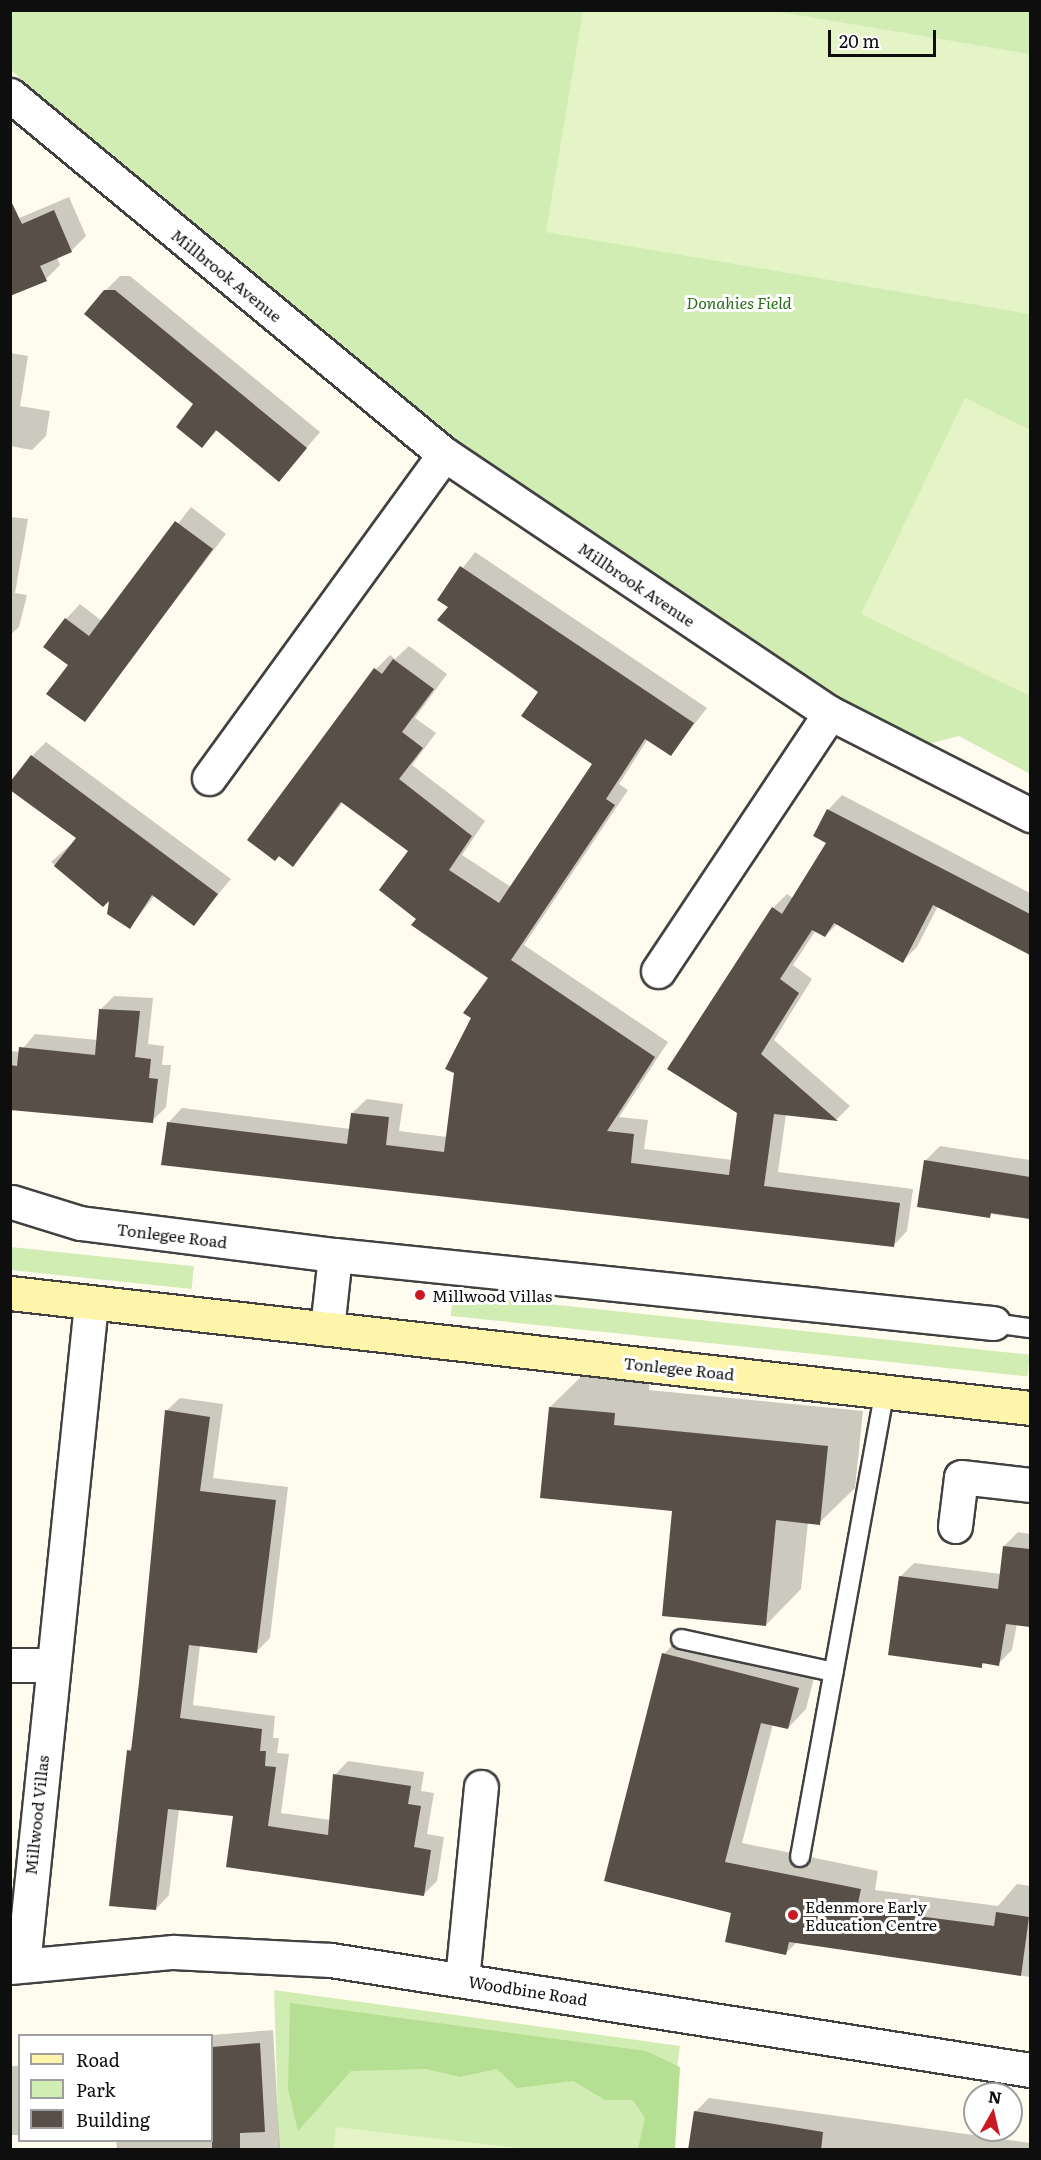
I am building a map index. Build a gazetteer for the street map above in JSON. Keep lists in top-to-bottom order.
{
  "streets": {
    "main road": ["Tonlegee Road"],
    "street": ["Millbrook Avenue", "Millwood Villas", "Woodbine Road"]
  },
  "crossings": [
    ["Tonlegee Road", "Millwood Villas"],
    ["Millwood Villas", "Woodbine Road"]
  ],
  "parks": ["Donahies Field"],
  "places": ["Millwood Villas", "Edenmore Early Education Centre"],
  "legend": ["Road", "Park", "Building"],
  "scale_bar": "20 m",
  "north": "top"
}
